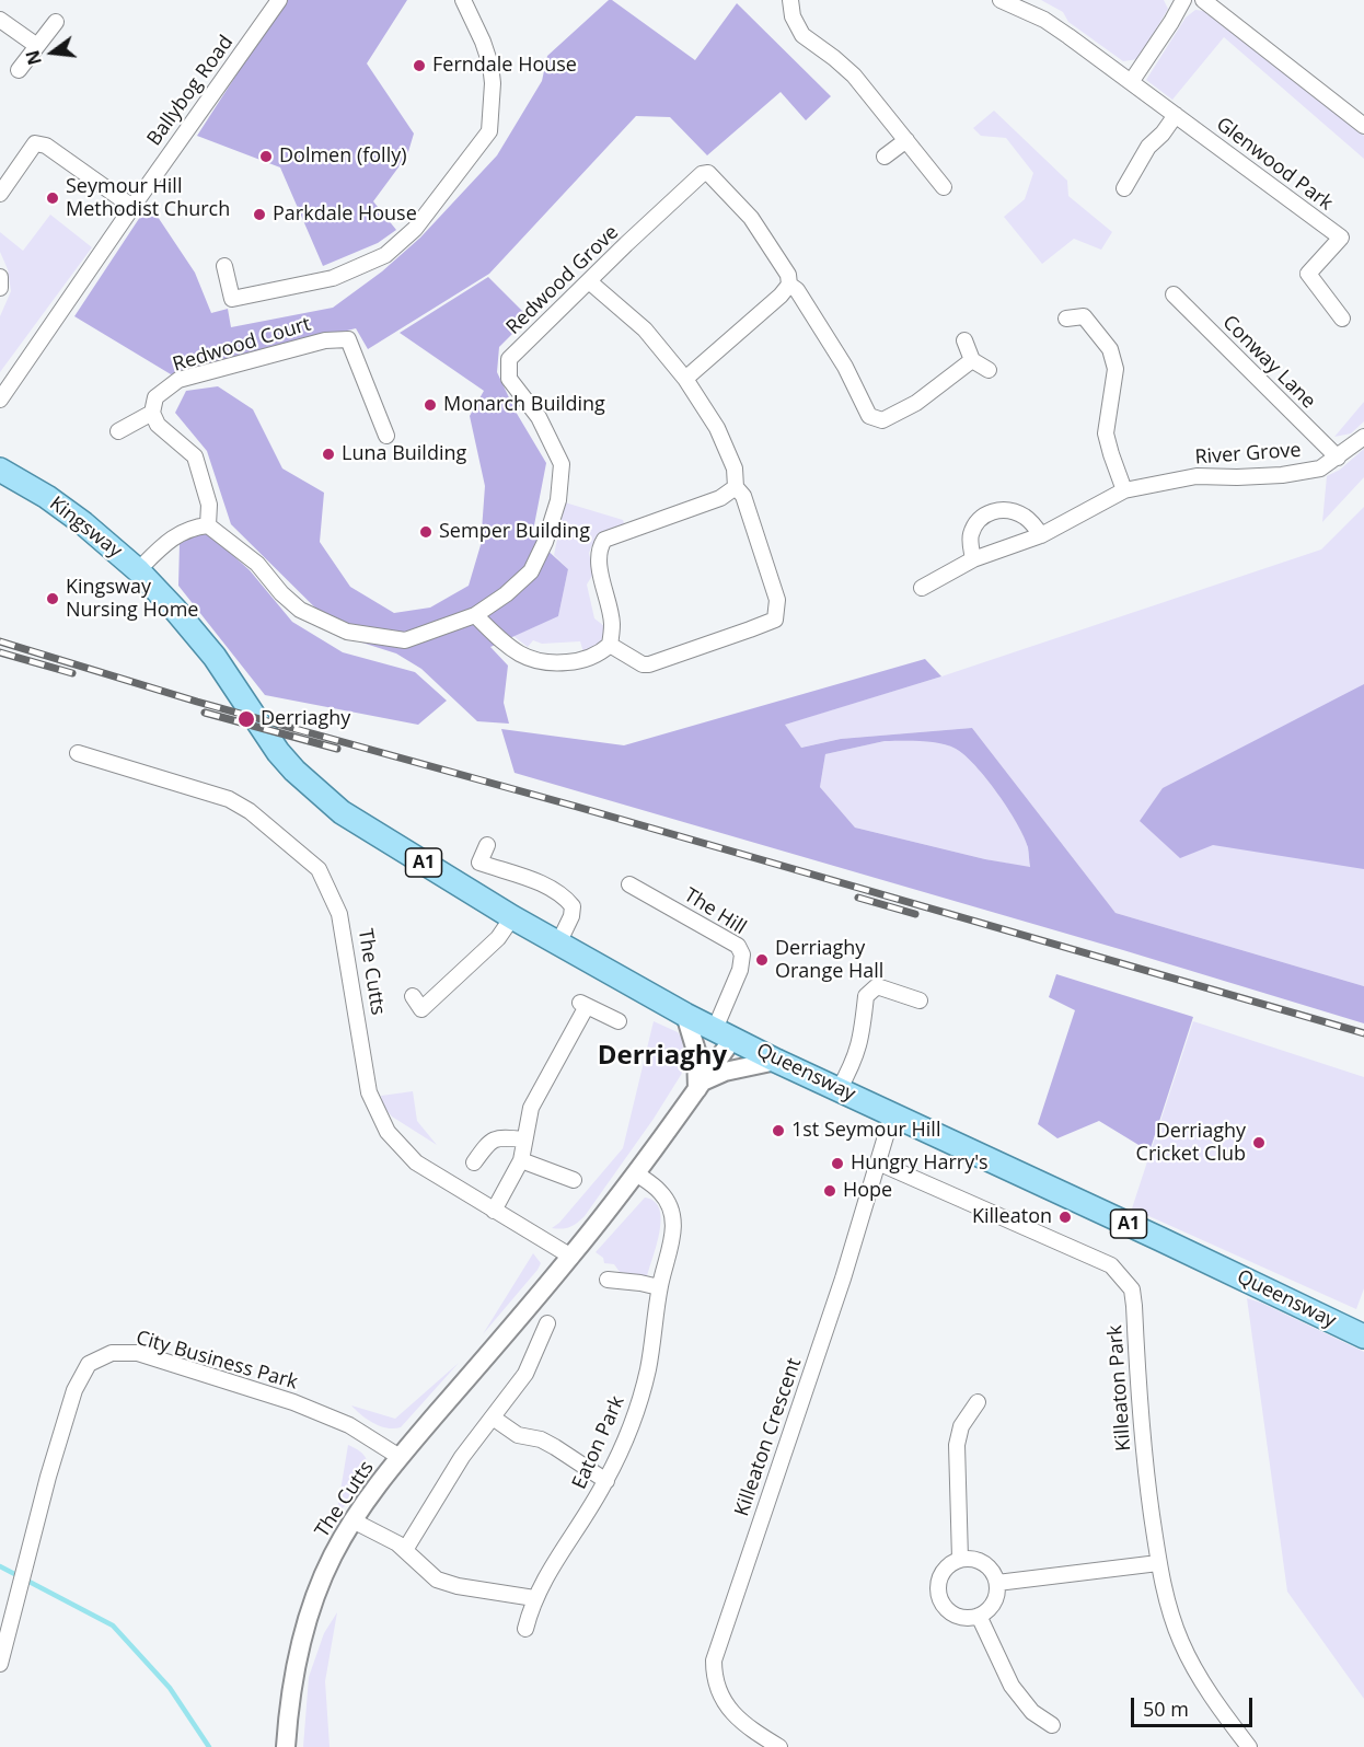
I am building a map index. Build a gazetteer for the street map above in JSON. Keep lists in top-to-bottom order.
{
  "streets": {
    "main road": ["Kingsway", "A1", "Queensway"],
    "street": [
      "Ballybog Road",
      "Glenwood Park",
      "Redwood Grove",
      "Redwood Court",
      "Conway Lane",
      "River Grove",
      "The Hill",
      "The Cutts",
      "City Business Park",
      "Killeaton Park",
      "Killeaton Crescent",
      "Eaton Park"
    ]
  },
  "crossings": [
    ["Conway Lane", "River Grove"],
    ["Kingsway", "Queensway"],
    ["The Hill", "The Cutts"],
    ["The Hill", "Queensway"],
    ["The Cutts", "Queensway"],
    ["The Cutts", "City Business Park"],
    ["The Cutts", "Eaton Park"],
    ["Queensway", "Killeaton Crescent"],
    ["Killeaton Park", "Killeaton Crescent"]
  ],
  "districts": ["Derriaghy"],
  "places": [
    "Ferndale House",
    "Dolmen (folly)",
    "Seymour Hill Methodist Church",
    "Parkdale House",
    "Monarch Building",
    "Luna Building",
    "Semper Building",
    "Kingsway Nursing Home",
    "Derriaghy",
    "Derriaghy Orange Hall",
    "1st Seymour Hill",
    "Derriaghy Cricket Club",
    "Hungry Harry's",
    "Hope",
    "Killeaton"
  ],
  "scale_bar": "50 m",
  "north": "left"
}
